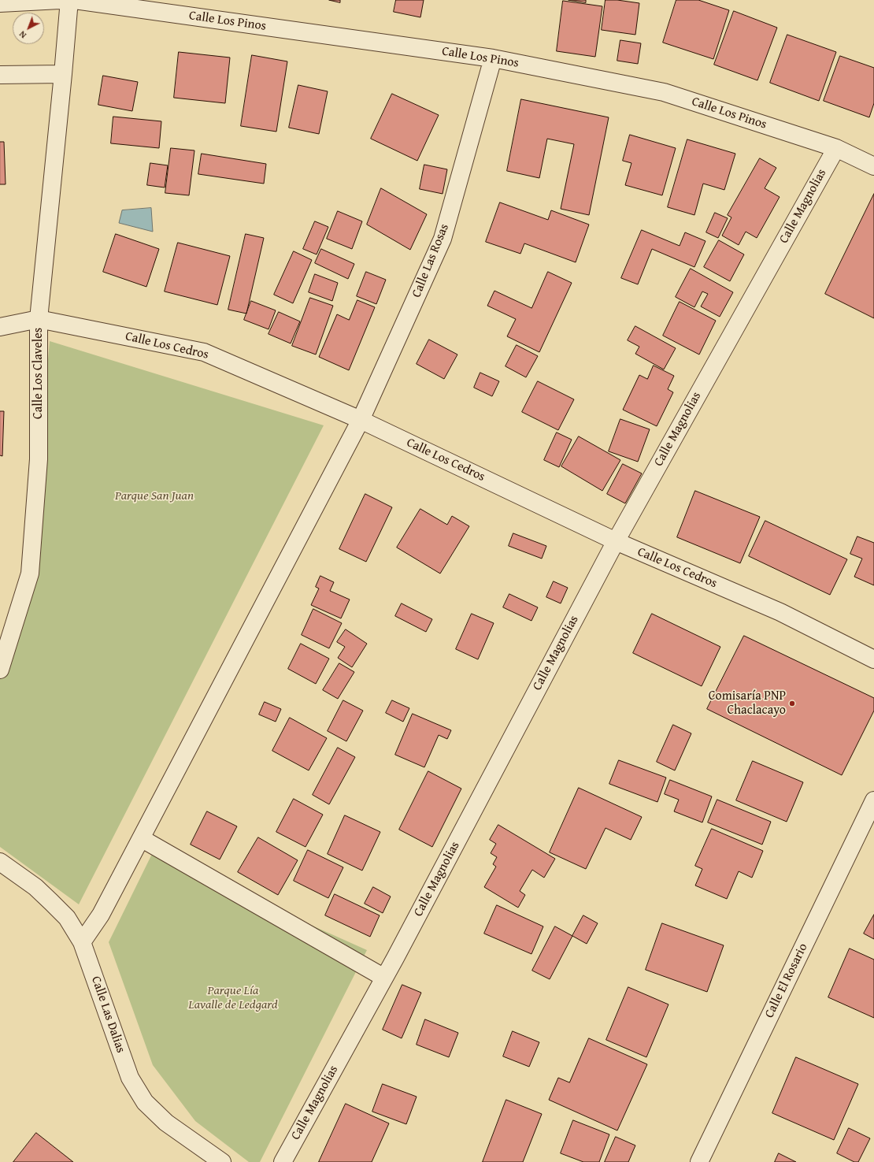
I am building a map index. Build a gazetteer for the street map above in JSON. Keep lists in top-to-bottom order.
{
  "streets": {
    "street": [
      "Calle Los Pinos",
      "Calle Magnolias",
      "Calle Las Rosas",
      "Calle Los Cedros",
      "Calle Los Claveles",
      "Calle El Rosario",
      "Calle Las Dalias"
    ]
  },
  "crossings": [
    ["Calle Los Pinos", "Calle Magnolias"],
    ["Calle Los Pinos", "Calle Las Rosas"],
    ["Calle Magnolias", "Calle Los Cedros"],
    ["Calle Las Rosas", "Calle Los Cedros"],
    ["Calle Las Rosas", "Calle Las Dalias"],
    ["Calle Los Cedros", "Calle Los Claveles"]
  ],
  "parks": ["Parque San Juan", "Parque Lía Lavalle de Ledgard"],
  "places": ["Comisaría PNP Chaclacayo"],
  "north": "bottom left"
}
